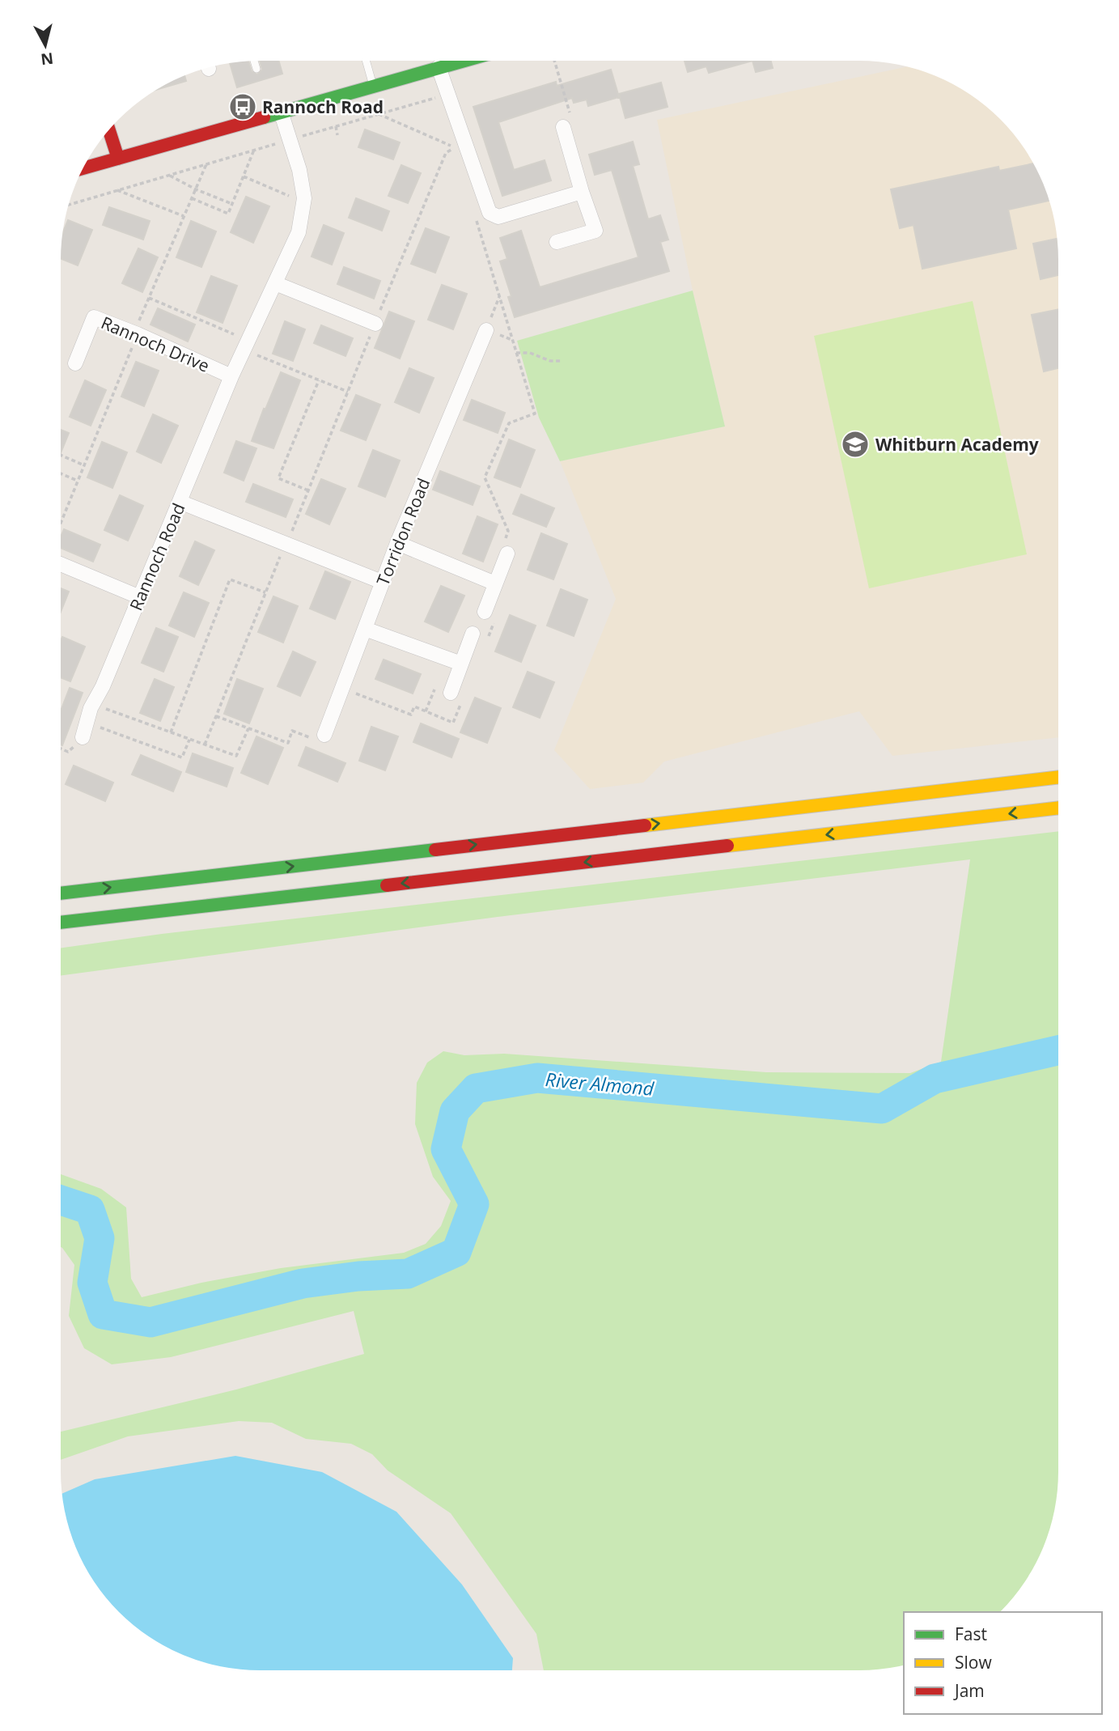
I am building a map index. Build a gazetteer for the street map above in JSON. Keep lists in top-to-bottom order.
{
  "streets": {
    "street": ["Rannoch Drive", "Torridon Road", "Rannoch Road"]
  },
  "crossings": [
    ["Rannoch Drive", "Rannoch Road"]
  ],
  "water": ["River Almond"],
  "places": {
    "bus stop": ["Rannoch Road"],
    "school or university": ["Whitburn Academy"]
  },
  "legend": ["Fast", "Slow", "Jam"],
  "north": "bottom"
}
